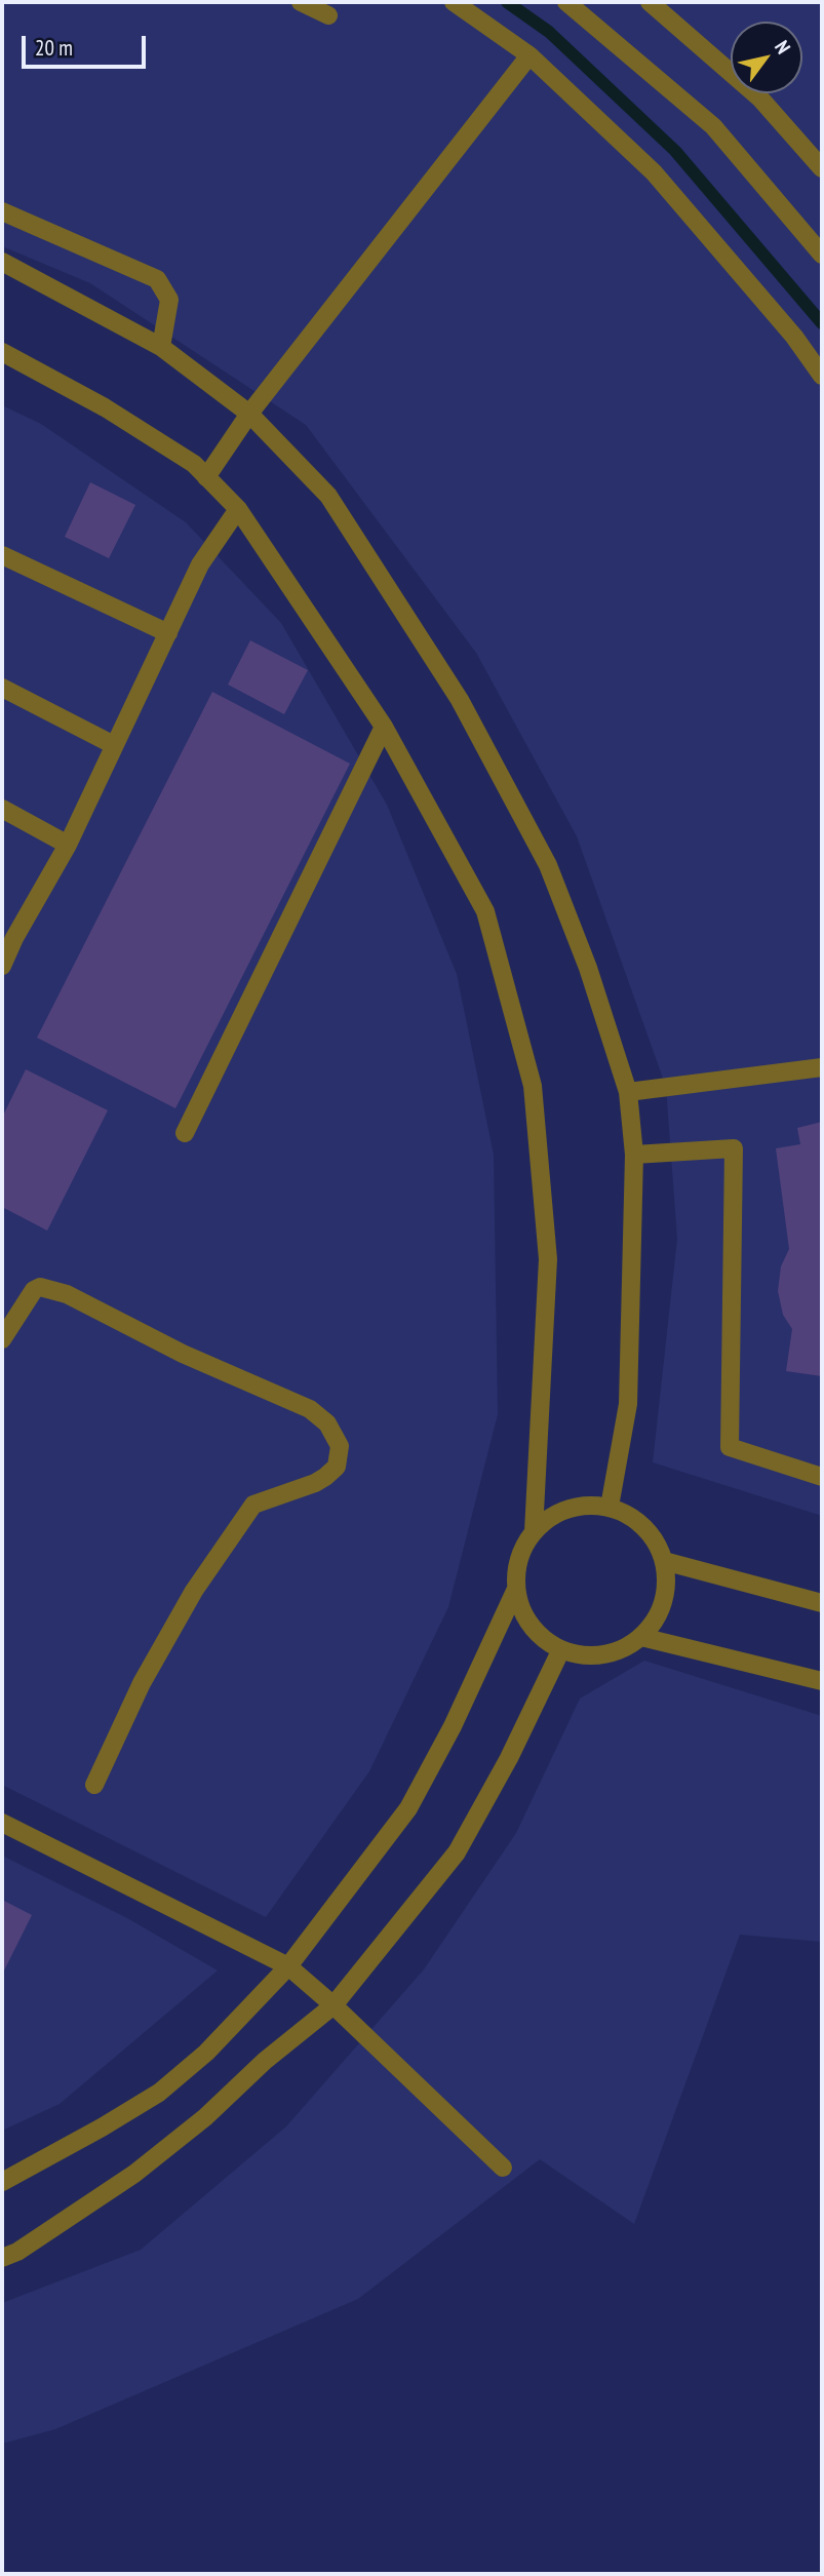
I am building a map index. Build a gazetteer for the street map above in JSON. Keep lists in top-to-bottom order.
{
  "scale_bar": "20 m",
  "north": "top right"
}
